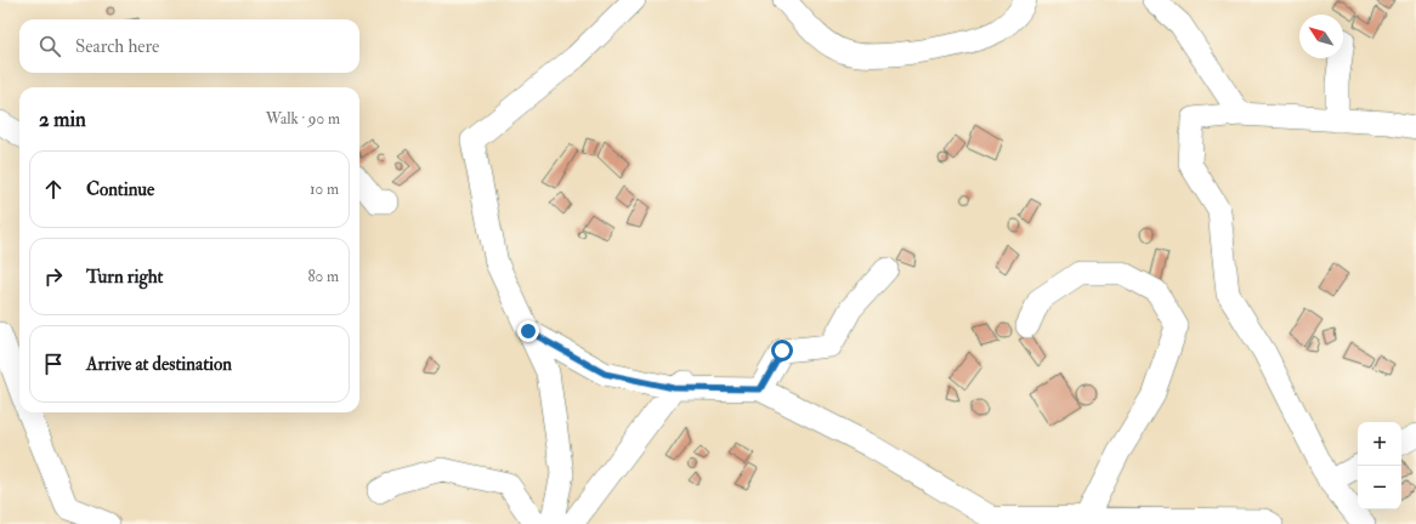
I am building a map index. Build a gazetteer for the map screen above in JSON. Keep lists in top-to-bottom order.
{
  "north": "top left",
  "page": {
    "search": "Search here",
    "heading": ["2 min", "Walk · 90 m"],
    "list": [
      ["Continue", "10 m"],
      ["Turn right", "80 m"],
      "Arrive at destination"
    ],
    "map_buttons": ["+", "−"]
  }
}
